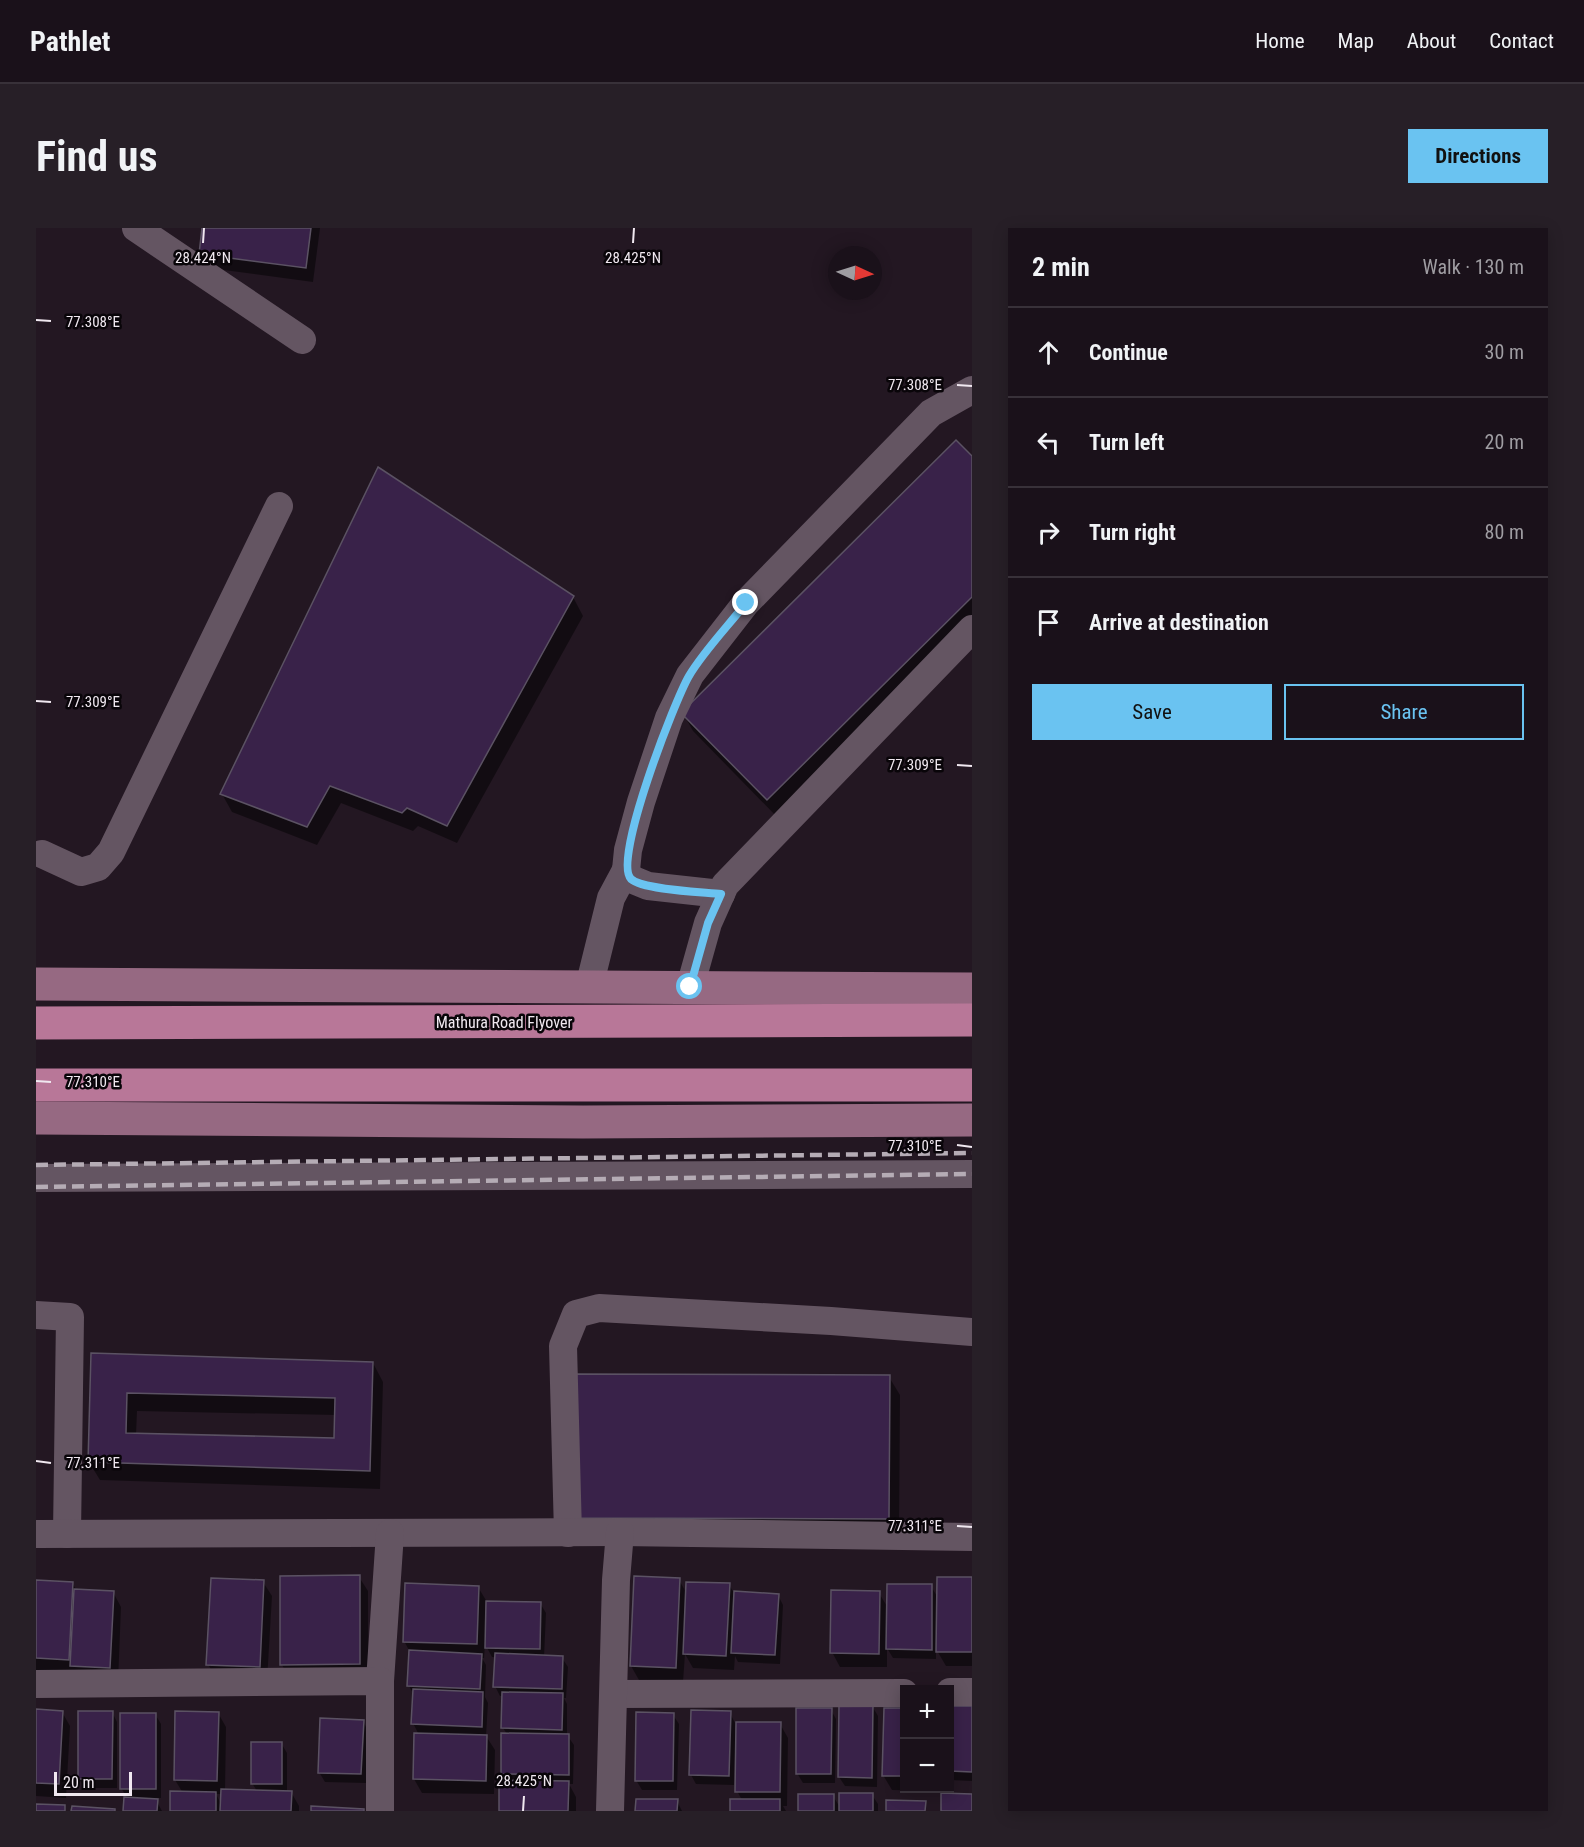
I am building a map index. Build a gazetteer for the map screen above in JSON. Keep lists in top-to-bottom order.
{
  "streets": {
    "highway": ["Mathura Road Flyover"]
  },
  "scale_bar": "20 m",
  "north": "right",
  "page": {
    "header": "Pathlet",
    "nav": [
      "Home",
      "Map",
      "About",
      "Contact"
    ],
    "buttons": [
      "Directions",
      ["Save", "Share"]
    ],
    "title": "Find us",
    "heading": ["2 min", "Walk · 130 m"],
    "list": [
      ["Continue", "30 m"],
      ["Turn left", "20 m"],
      ["Turn right", "80 m"],
      "Arrive at destination"
    ],
    "map_buttons": ["+", "−"],
    "scale": "20 m"
  },
  "coordinates": [
    "28.424°N",
    "28.425°N",
    "77.308°E",
    "77.309°E",
    "77.310°E",
    "77.311°E"
  ]
}
